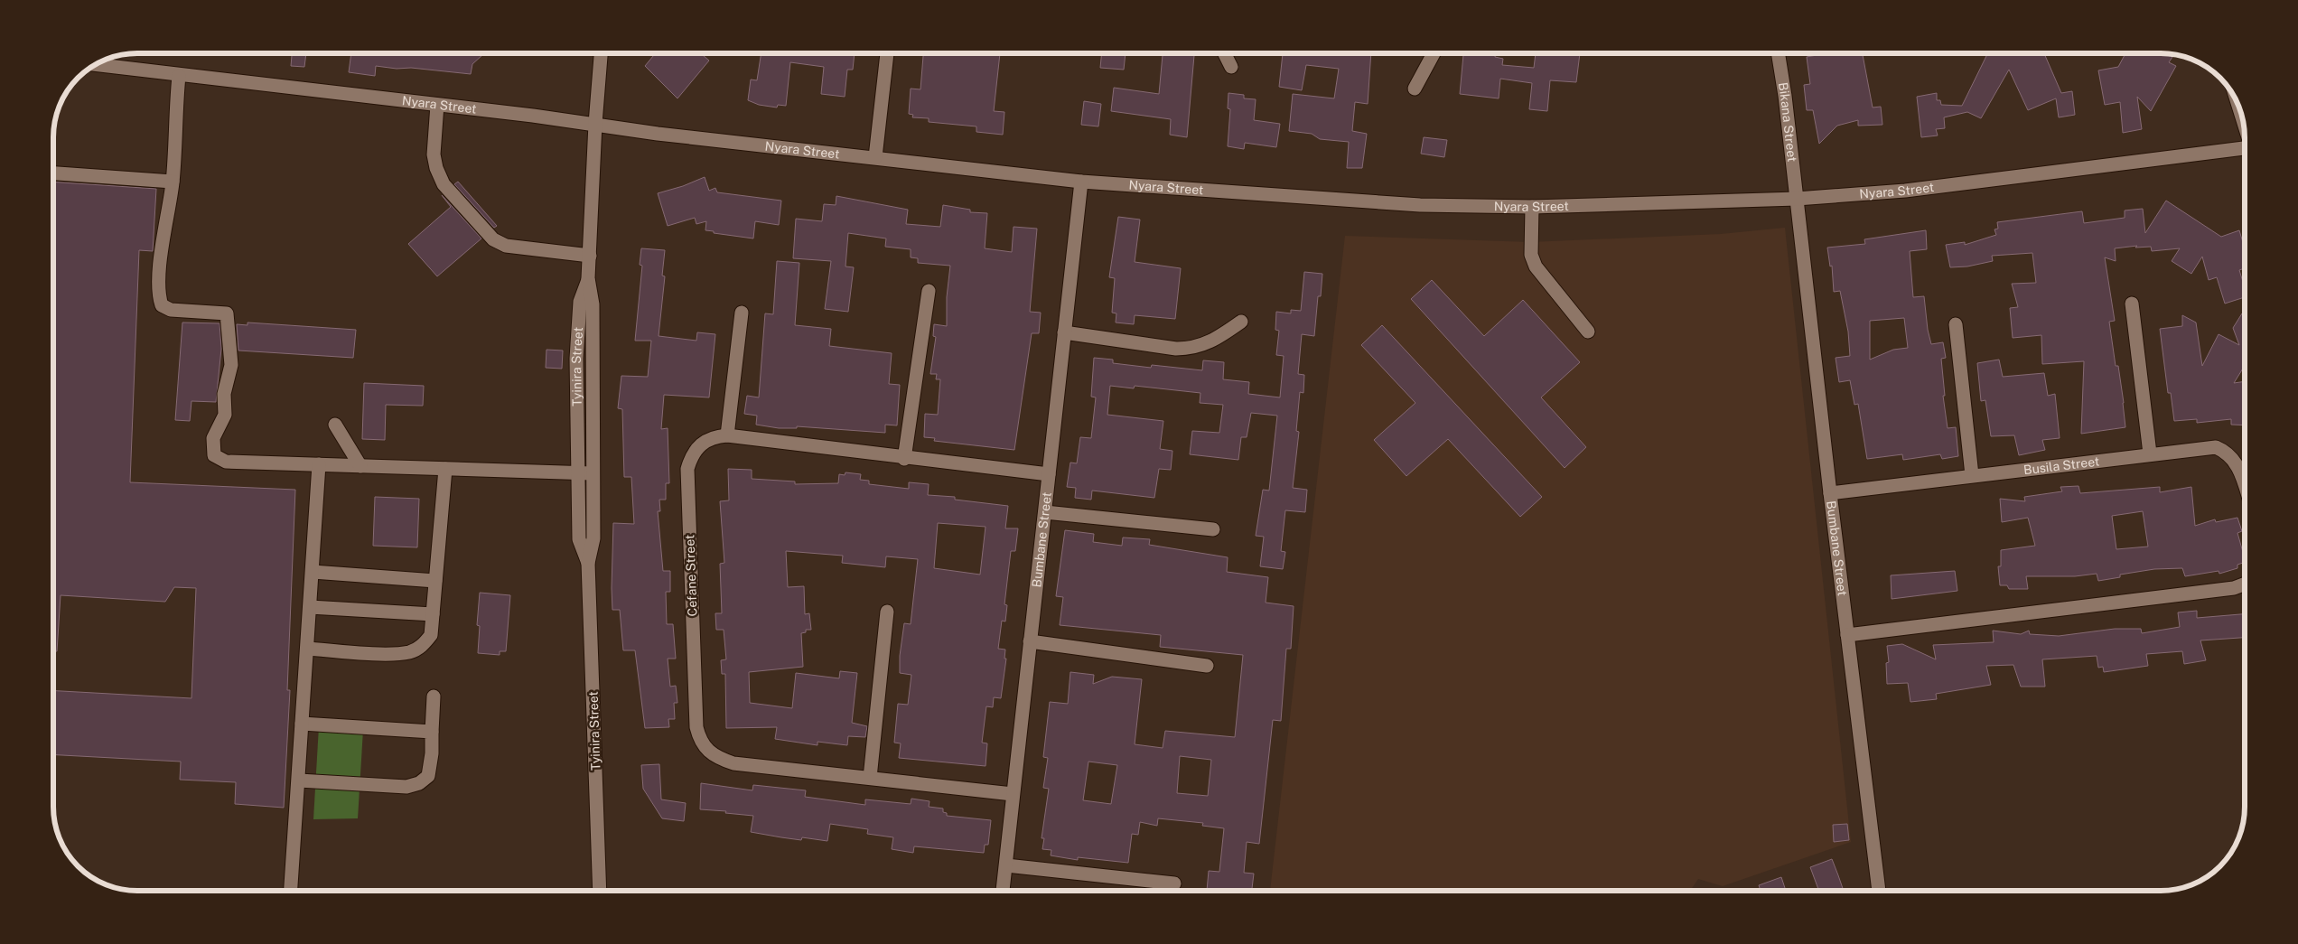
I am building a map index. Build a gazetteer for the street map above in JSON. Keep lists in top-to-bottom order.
{
  "streets": {
    "street": [
      "Nyara Street",
      "Bikana Street",
      "Tyinira Street",
      "Busila Street",
      "Bumbane Street",
      "Cefane Street"
    ]
  },
  "crossings": [
    ["Nyara Street", "Bikana Street"],
    ["Nyara Street", "Tyinira Street"],
    ["Nyara Street", "Bumbane Street"],
    ["Bikana Street", "Bumbane Street"],
    ["Busila Street", "Bumbane Street"],
    ["Bumbane Street", "Cefane Street"]
  ]
}
